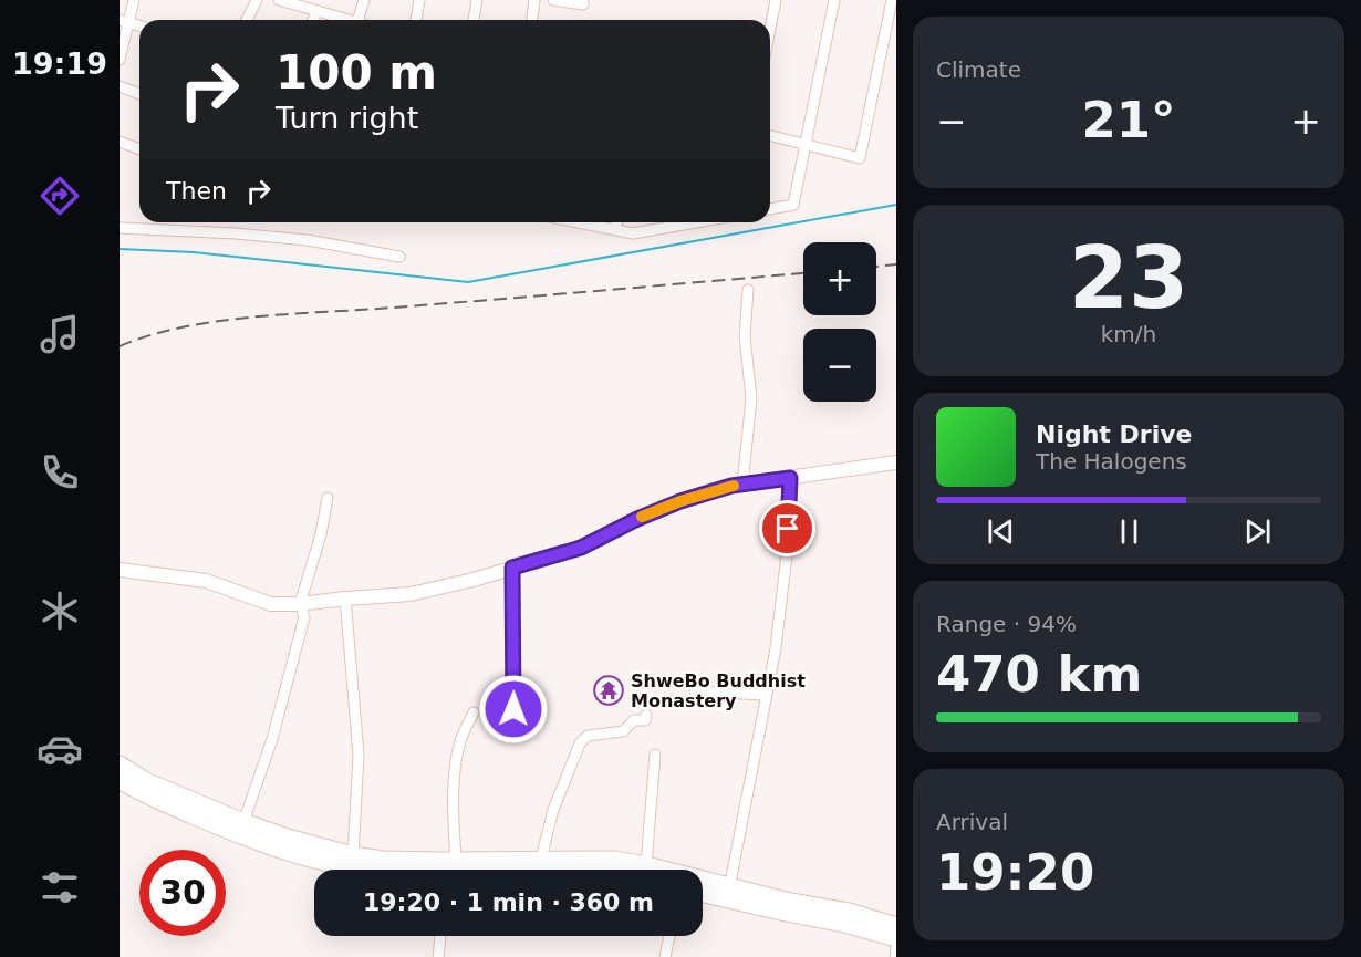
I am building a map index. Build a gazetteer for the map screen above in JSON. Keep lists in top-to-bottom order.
{
  "places": {
    "temple": ["ShweBo Buddhist Monastery"]
  },
  "page": {
    "tabs": "19:19",
    "tile": [
      "Climate",
      ["23", "km/h"],
      ["Range · 94%", "470 km"],
      ["Arrival", "19:20"]
    ],
    "turn": ["100 m", "Turn right"],
    "heat": ["−", "21°", "+"],
    "then": "Then",
    "map_buttons": ["+", "−"],
    "song": ["Night Drive", "The Halogens"],
    "limit": "30",
    "trip": "19:20 · 1 min · 360 m"
  }
}
